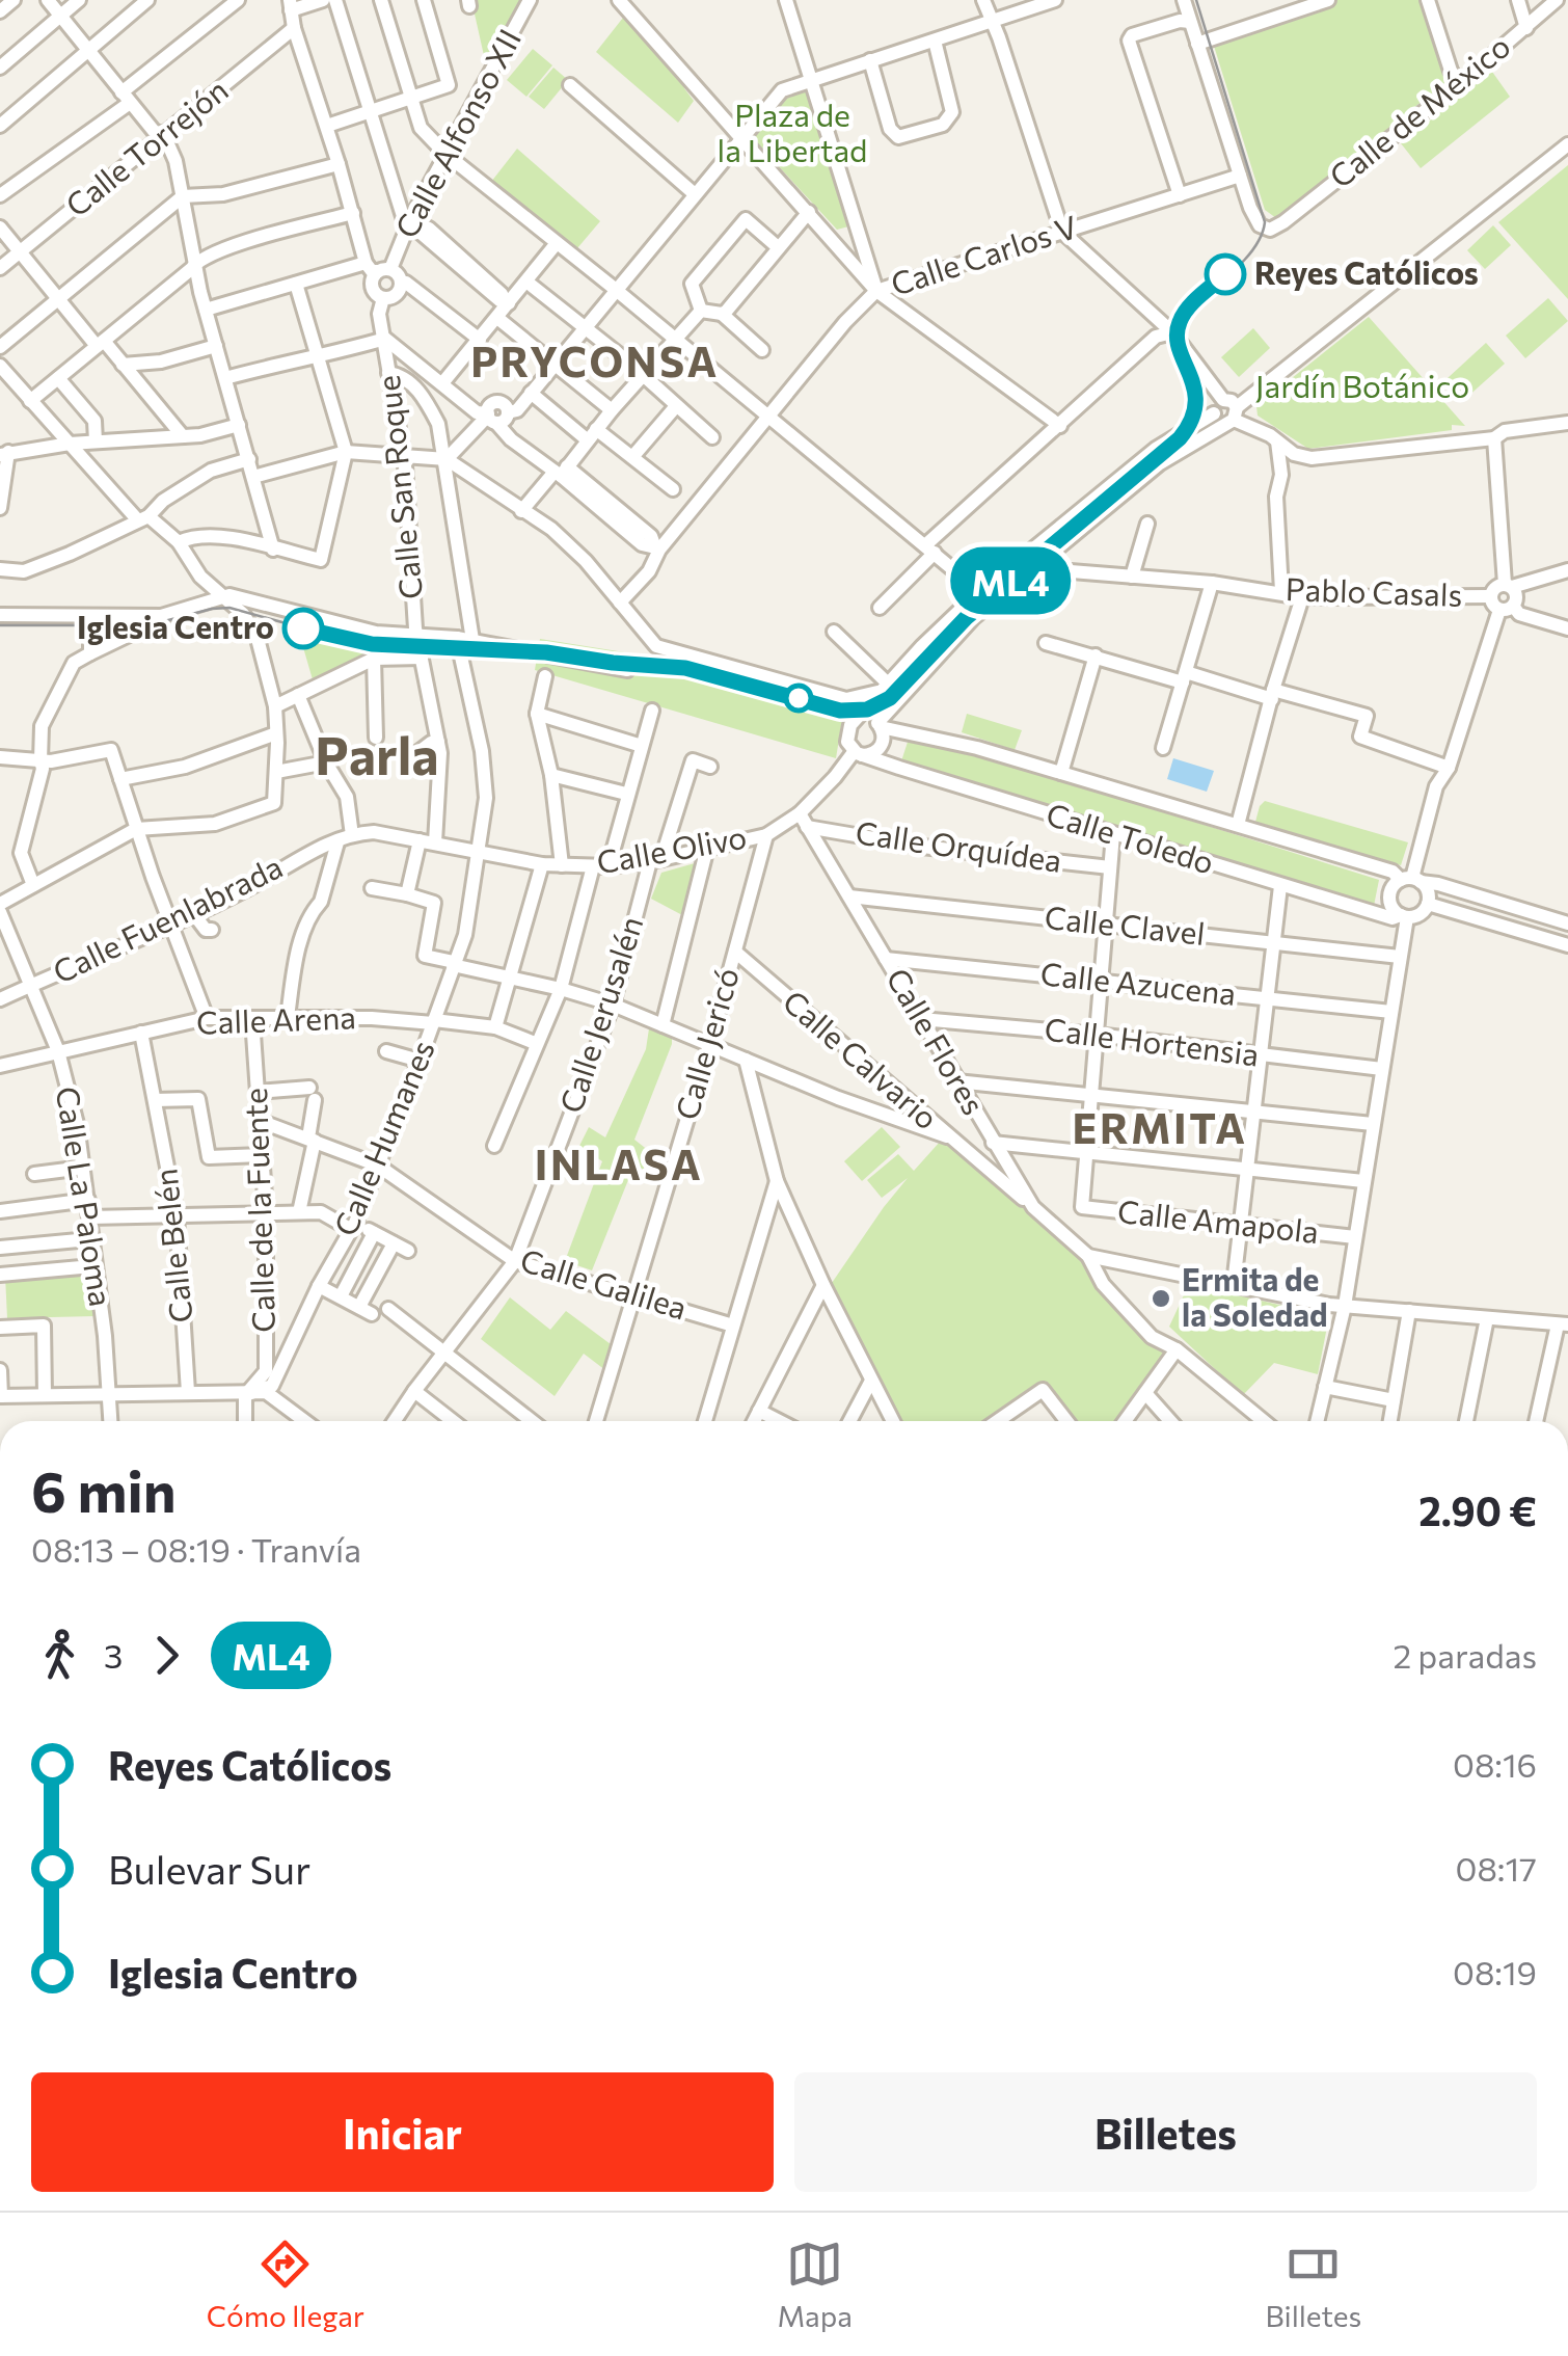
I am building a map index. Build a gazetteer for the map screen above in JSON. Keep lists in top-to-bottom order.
{
  "streets": {
    "street": [
      "Calle de México",
      "Calle Alfonso XII",
      "Calle Torrejón",
      "Calle Carlos V",
      "Calle San Roque",
      "Pablo Casals",
      "Calle Toledo",
      "Calle Orquídea",
      "Calle Olivo",
      "Calle Fuenlabrada",
      "Calle Clavel",
      "Calle Azucena",
      "Calle Jerusalén",
      "Calle Arena",
      "Calle Flores",
      "Calle Hortensia",
      "Calle Jericó",
      "Calle Calvario",
      "Calle Humanes",
      "Calle La Paloma",
      "Calle de la Fuente",
      "Calle Amapola",
      "Calle Belén",
      "Calle Galilea"
    ]
  },
  "crossings": [
    ["Calle de México", "Calle Carlos V"],
    ["Calle Alfonso XII", "Calle San Roque"],
    ["Calle Carlos V", "Calle San Roque"],
    ["Calle San Roque", "Calle Olivo"],
    ["Calle San Roque", "Calle Humanes"],
    ["Calle Toledo", "Calle Olivo"],
    ["Calle Orquídea", "Calle Flores"],
    ["Calle Olivo", "Calle Fuenlabrada"],
    ["Calle Olivo", "Calle Jerusalén"],
    ["Calle Olivo", "Calle Flores"],
    ["Calle Olivo", "Calle Jericó"],
    ["Calle Olivo", "Calle Humanes"],
    ["Calle Fuenlabrada", "Calle La Paloma"],
    ["Calle Clavel", "Calle Flores"],
    ["Calle Azucena", "Calle Flores"],
    ["Calle Jerusalén", "Calle Galilea"],
    ["Calle Arena", "Calle Humanes"],
    ["Calle Arena", "Calle La Paloma"],
    ["Calle Arena", "Calle de la Fuente"],
    ["Calle Arena", "Calle Belén"],
    ["Calle Flores", "Calle Hortensia"],
    ["Calle Flores", "Calle Calvario"],
    ["Calle Jericó", "Calle Calvario"],
    ["Calle Jericó", "Calle Galilea"],
    ["Calle Humanes", "Calle de la Fuente"],
    ["Calle Humanes", "Calle Galilea"],
    ["Calle de la Fuente", "Calle Belén"],
    ["Calle de la Fuente", "Calle Galilea"]
  ],
  "districts": [
    "PRYCONSA",
    "Parla",
    "ERMITA",
    "INLASA"
  ],
  "parks": ["Plaza de la Libertad", "Jardín Botánico"],
  "places": ["Reyes Católicos", "Iglesia Centro", "Ermita de la Soledad"],
  "lines": ["tram line ML4"],
  "page": {
    "on_map": "ML4",
    "heading": ["6 min", "08:13 – 08:19 · Tranvía", "2.90 €"],
    "legs": ["3", "ML4", "2 paradas"],
    "list": [
      {
        "name": "Reyes Católicos",
        "value": "08:16"
      },
      {
        "name": "Bulevar Sur",
        "value": "08:17"
      },
      {
        "name": "Iglesia Centro",
        "value": "08:19"
      }
    ],
    "buttons": ["Iniciar", "Billetes"],
    "tabs": ["Cómo llegar", "Mapa", "Billetes"]
  }
}
